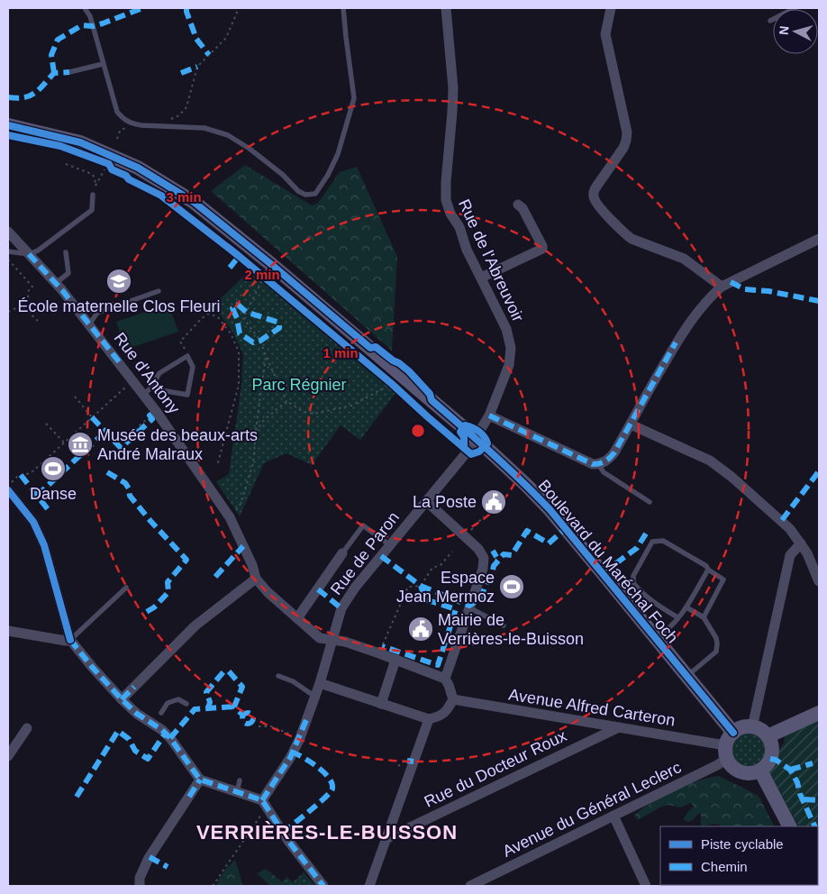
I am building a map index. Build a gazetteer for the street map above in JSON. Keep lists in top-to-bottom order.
{
  "streets": {
    "street": [
      "Rue de l'Abreuvoir",
      "Rue d'Antony",
      "Rue de Paron",
      "Boulevard du Maréchal Foch",
      "Avenue Alfred Carteron",
      "Rue du Docteur Roux",
      "Avenue du Général Leclerc"
    ]
  },
  "crossings": [
    ["Rue de l'Abreuvoir", "Rue de Paron"],
    ["Rue de l'Abreuvoir", "Boulevard du Maréchal Foch"],
    ["Rue d'Antony", "Rue de Paron"],
    ["Rue de Paron", "Boulevard du Maréchal Foch"],
    ["Boulevard du Maréchal Foch", "Avenue Alfred Carteron"],
    ["Boulevard du Maréchal Foch", "Avenue du Général Leclerc"],
    ["Avenue Alfred Carteron", "Rue du Docteur Roux"],
    ["Avenue Alfred Carteron", "Avenue du Général Leclerc"]
  ],
  "districts": ["VERRIÈRES-LE-BUISSON"],
  "parks": ["Parc Régnier"],
  "places": {
    "school or university": ["École maternelle Clos Fleuri"],
    "museum": ["Musée des beaux-arts André Malraux"],
    "sports": ["Danse", "Espace Jean Mermoz"],
    "public building": ["La Poste", "Mairie de Verrières-le-Buisson"]
  },
  "legend": ["Piste cyclable", "Chemin"],
  "north": "left",
  "rings": ["3 min", "2 min", "1 min"]
}
